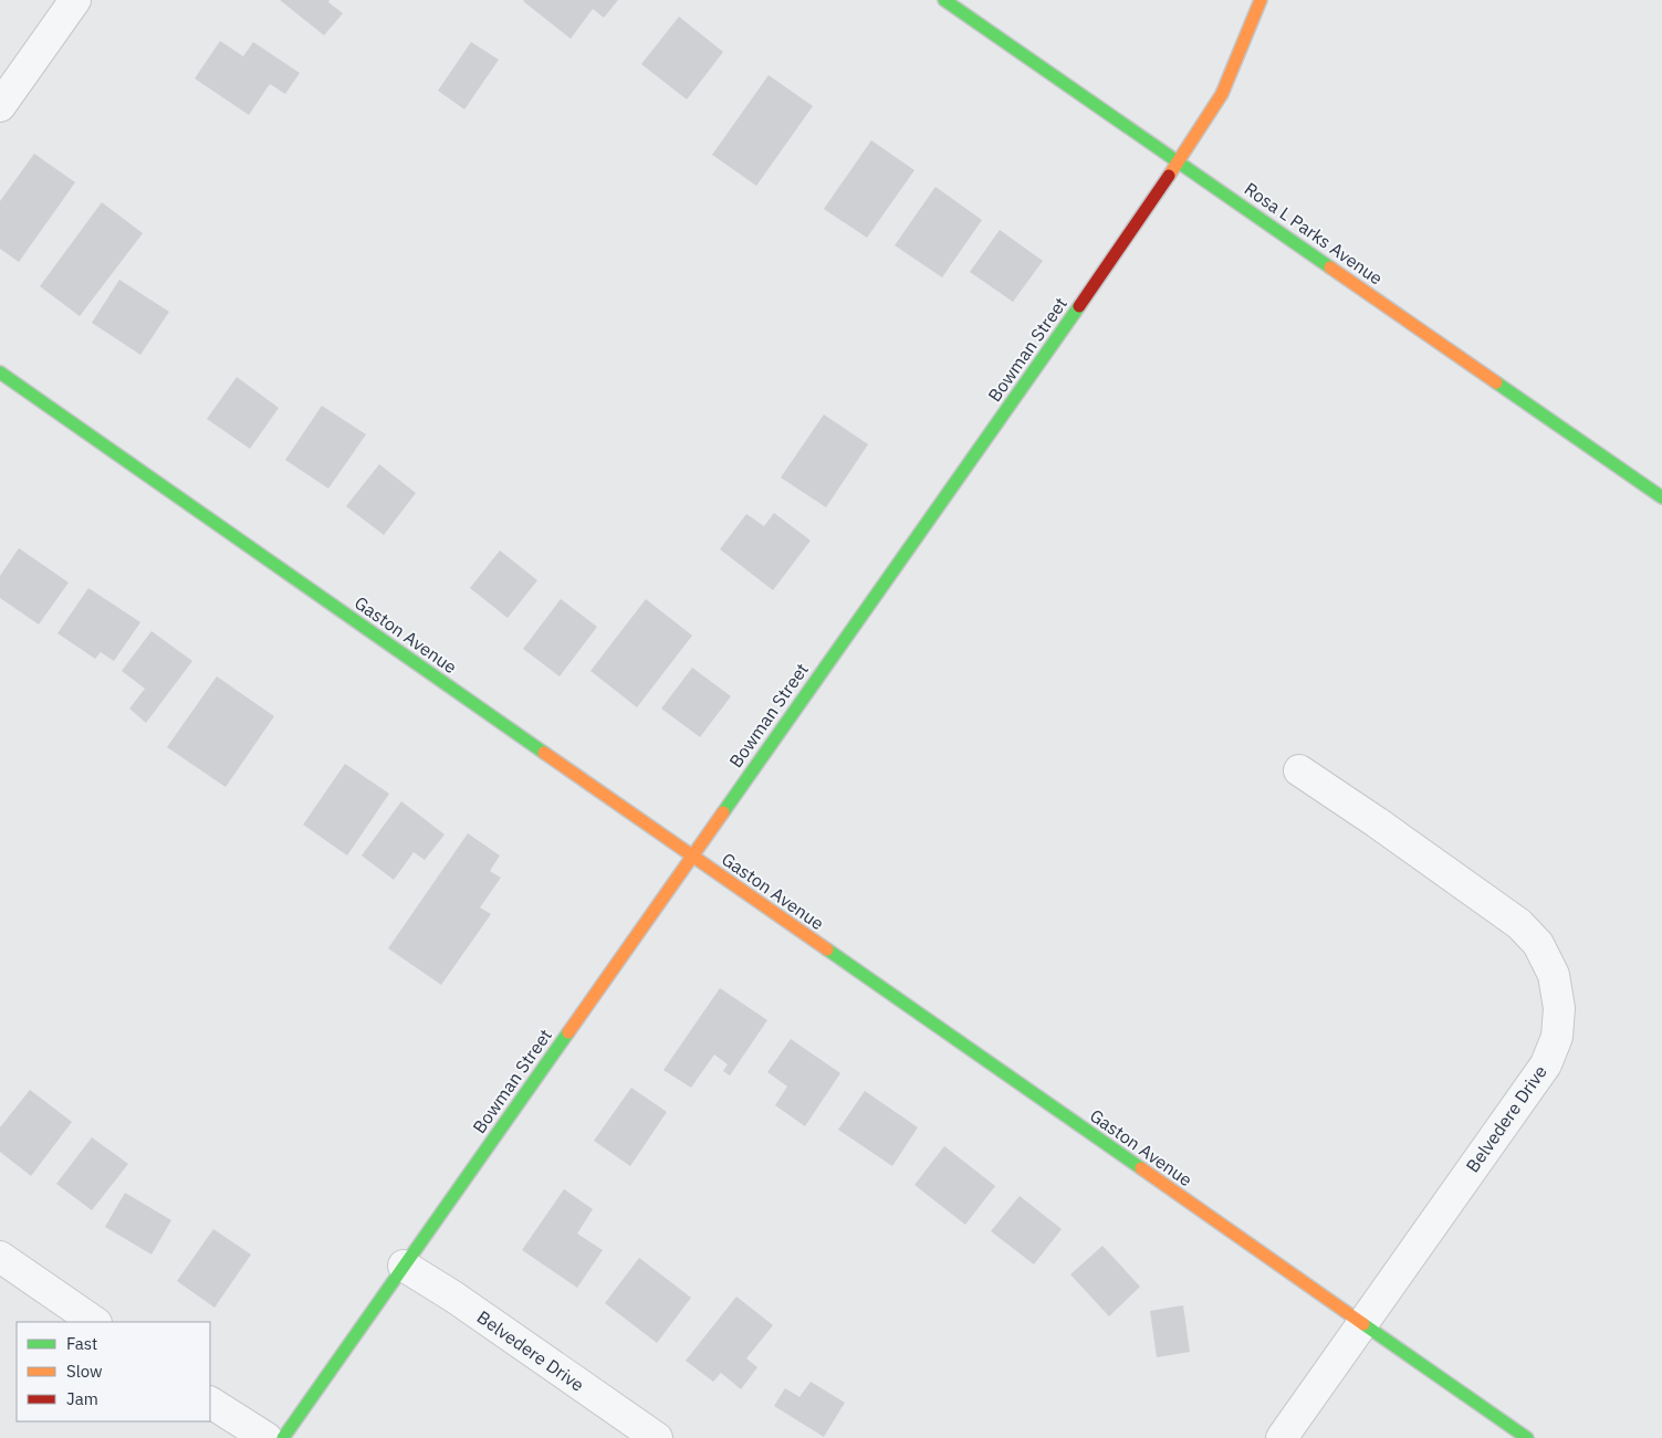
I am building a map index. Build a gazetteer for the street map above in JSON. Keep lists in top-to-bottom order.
{
  "streets": {
    "street": [
      "Rosa L Parks Avenue",
      "Bowman Street",
      "Gaston Avenue",
      "Belvedere Drive"
    ]
  },
  "crossings": [
    ["Rosa L Parks Avenue", "Bowman Street"],
    ["Bowman Street", "Gaston Avenue"],
    ["Bowman Street", "Belvedere Drive"],
    ["Gaston Avenue", "Belvedere Drive"]
  ],
  "legend": ["Fast", "Slow", "Jam"]
}
